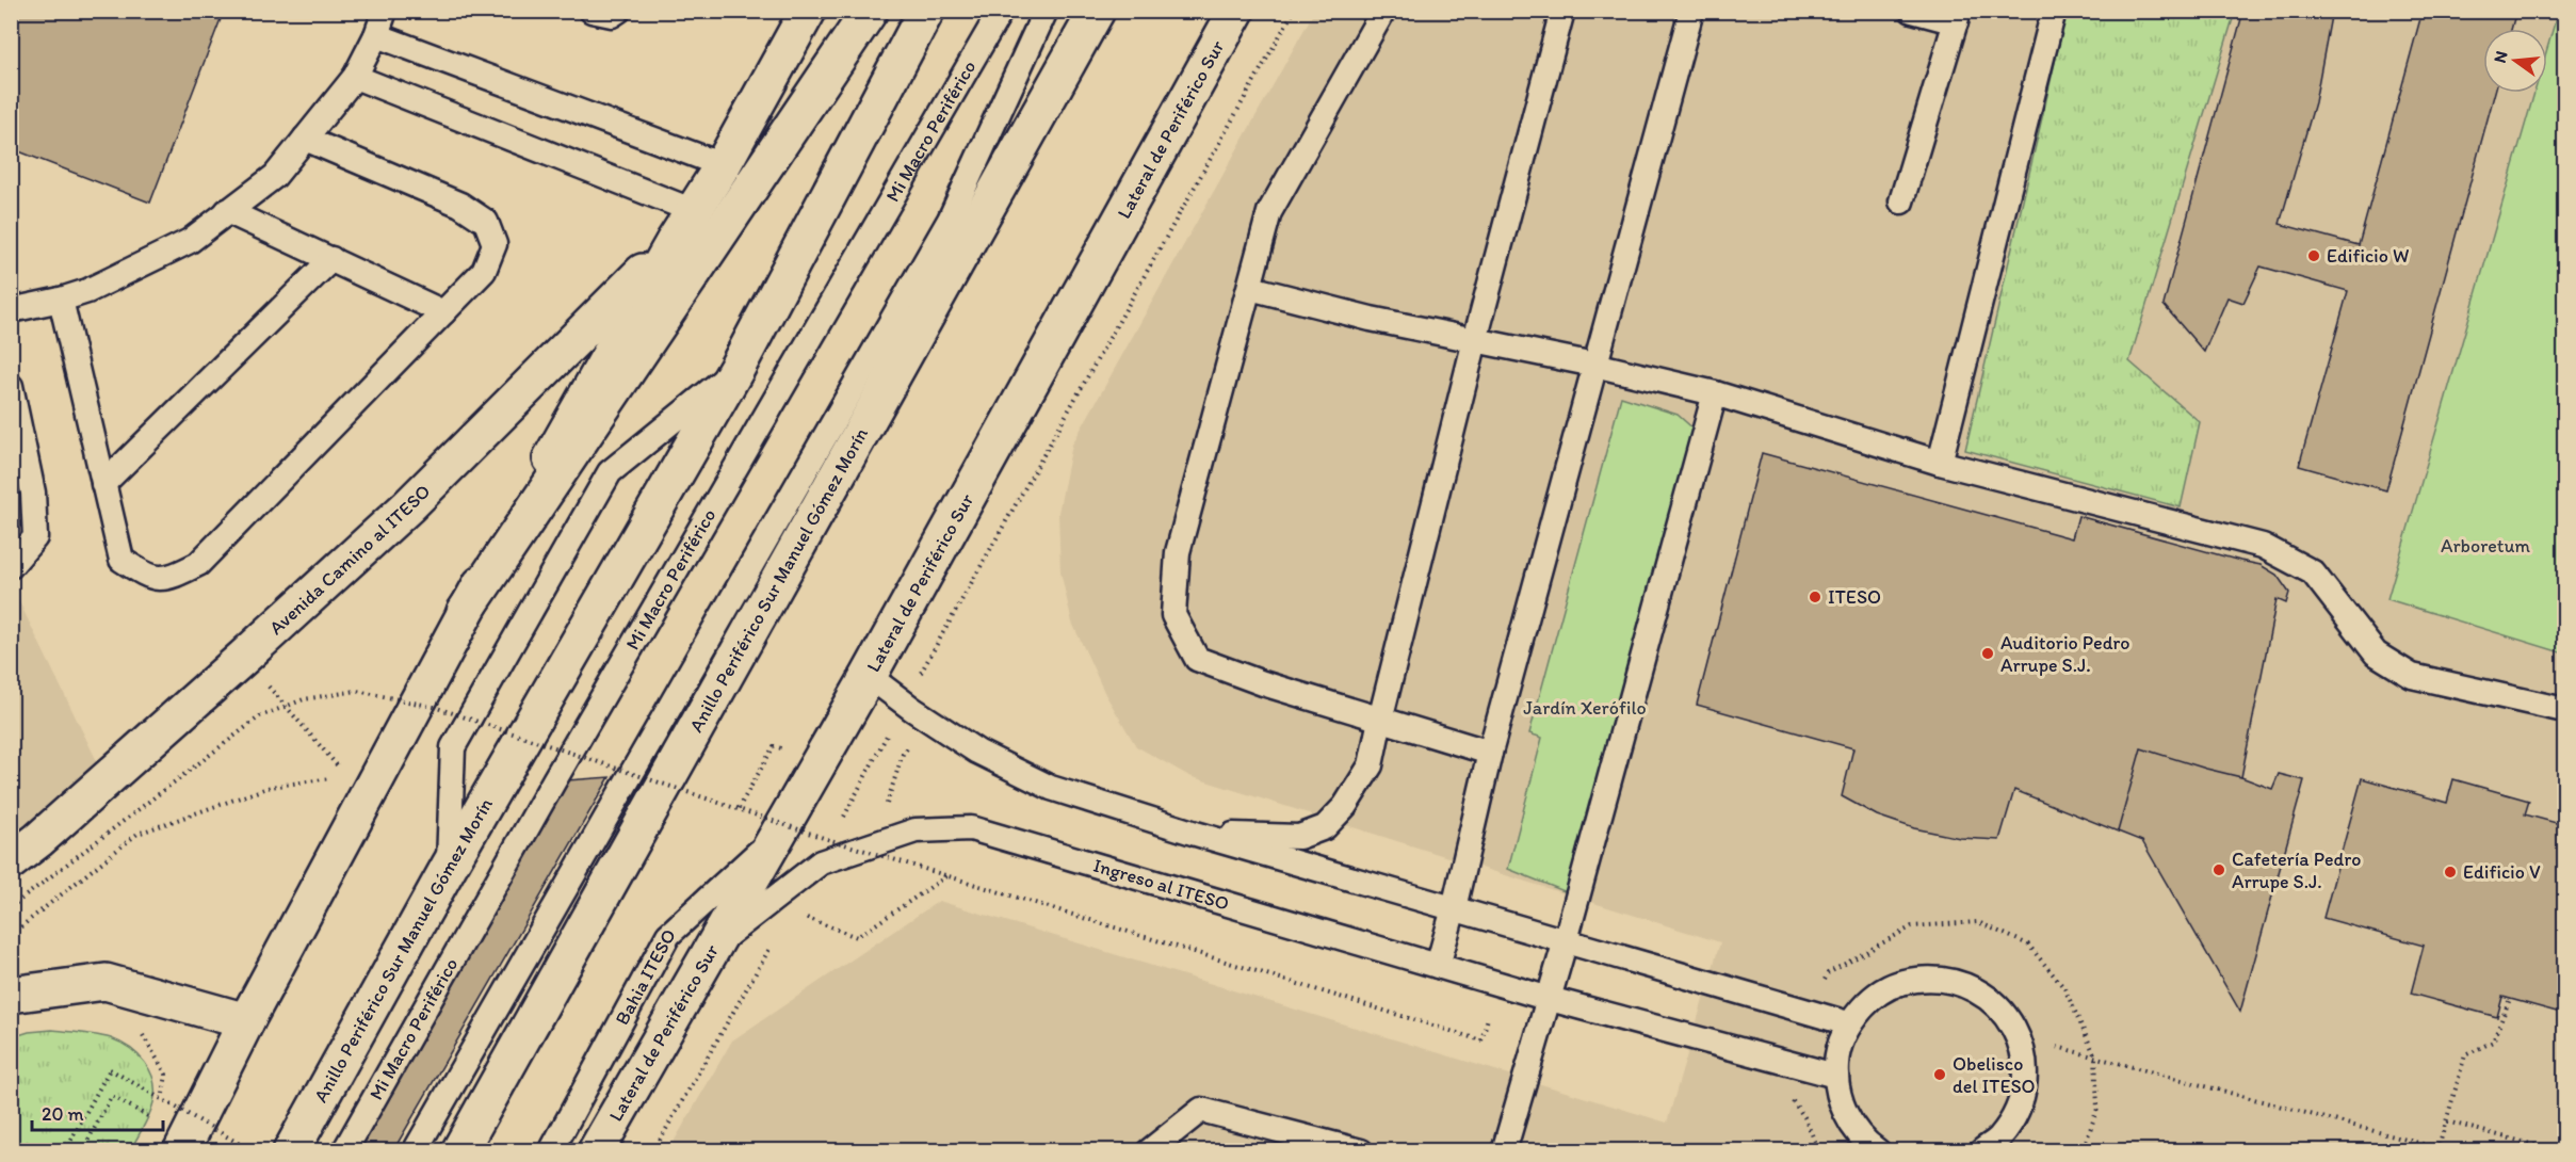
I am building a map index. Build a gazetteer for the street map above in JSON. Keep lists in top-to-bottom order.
{
  "streets": {
    "main road": ["Lateral de Periférico Sur", "Avenida Camino al ITESO", "Anillo Periférico Sur Manuel Gómez Morín"],
    "lane": ["Mi Macro Periférico", "Ingreso al ITESO", "Bahia ITESO"]
  },
  "crossings": [
    ["Lateral de Periférico Sur", "Ingreso al ITESO"],
    ["Lateral de Periférico Sur", "Bahia ITESO"]
  ],
  "parks": ["Arboretum", "Jardín Xerófilo"],
  "places": [
    "Edificio W",
    "ITESO",
    "Auditorio Pedro Arrupe S.J.",
    "Cafetería Pedro Arrupe S.J.",
    "Edificio V",
    "Obelisco del ITESO"
  ],
  "scale_bar": "20 m",
  "north": "left"
}
